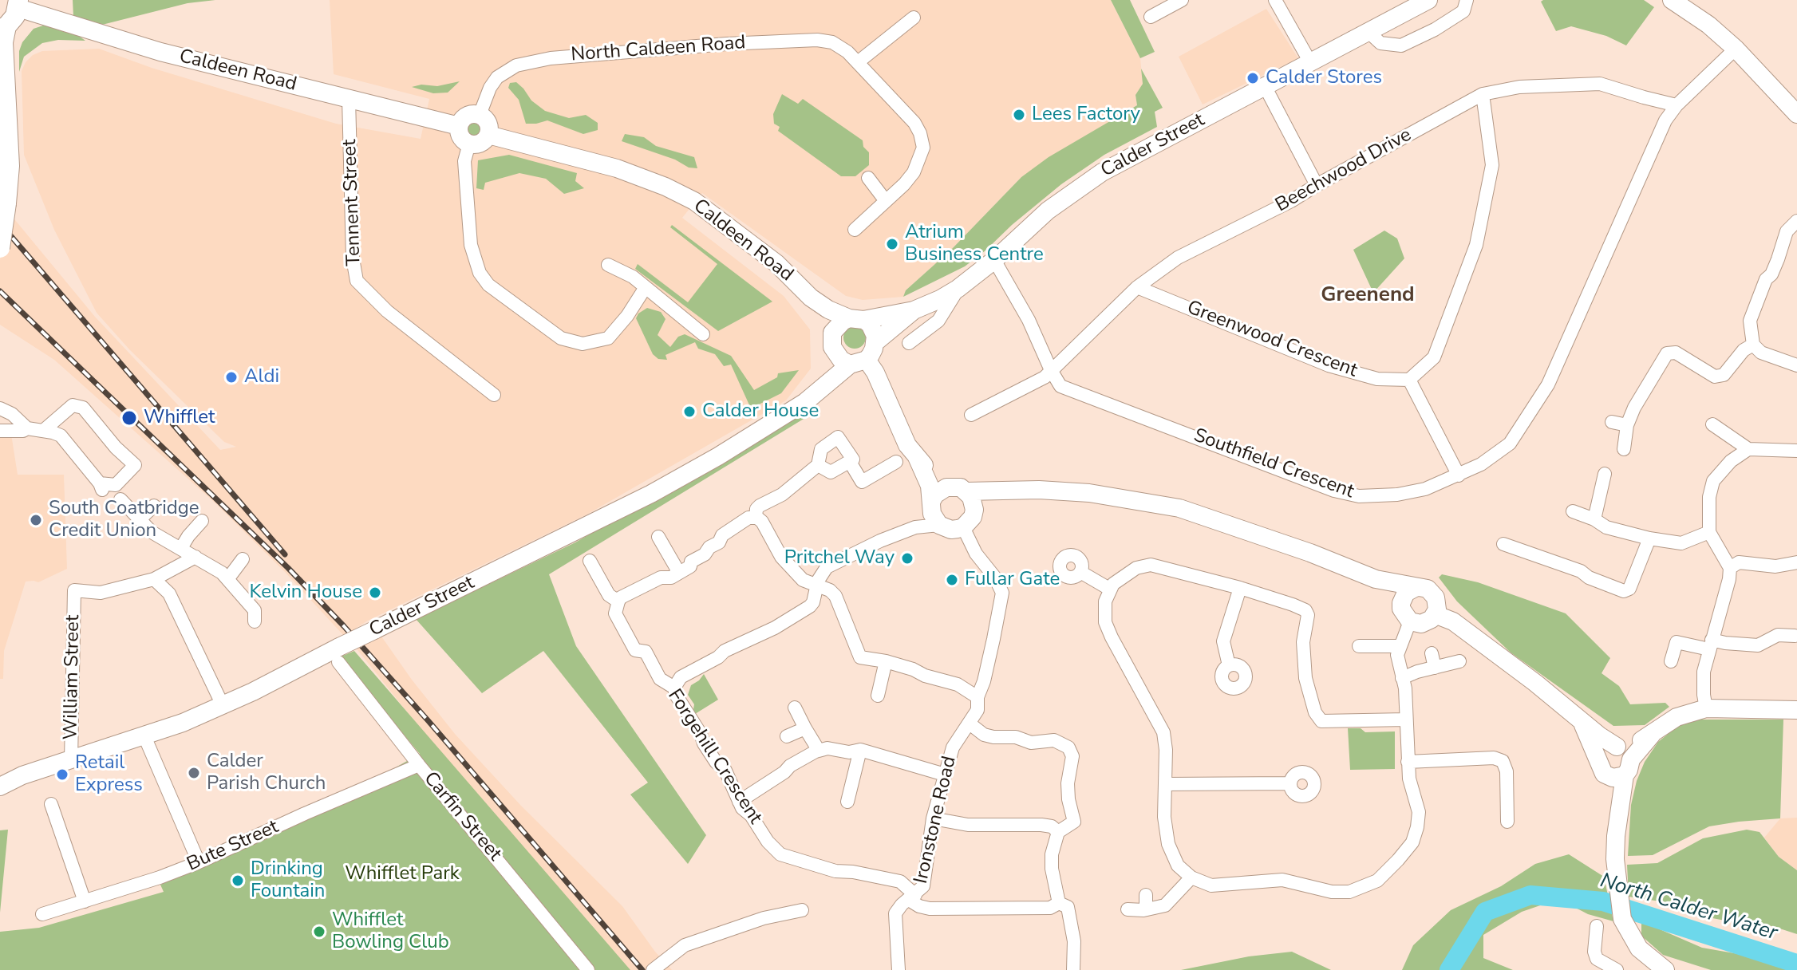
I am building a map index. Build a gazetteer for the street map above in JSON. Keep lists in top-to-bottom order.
{
  "streets": {
    "street": [
      "North Caldeen Road",
      "Caldeen Road",
      "Calder Street",
      "Beechwood Drive",
      "Tennent Street",
      "Greenwood Crescent",
      "Southfield Crescent",
      "William Street",
      "Forgehill Crescent",
      "Carfin Street",
      "Ironstone Road",
      "Bute Street"
    ]
  },
  "crossings": [
    ["North Caldeen Road", "Caldeen Road"],
    ["Caldeen Road", "Calder Street"],
    ["Caldeen Road", "Tennent Street"],
    ["Calder Street", "Southfield Crescent"],
    ["Calder Street", "William Street"],
    ["Calder Street", "Carfin Street"],
    ["Beechwood Drive", "Greenwood Crescent"],
    ["Beechwood Drive", "Southfield Crescent"],
    ["Forgehill Crescent", "Ironstone Road"],
    ["Carfin Street", "Bute Street"]
  ],
  "districts": ["Greenend"],
  "water": ["North Calder Water"],
  "parks": ["Whifflet Park"],
  "places": [
    "Calder Stores",
    "Lees Factory",
    "Atrium Business Centre",
    "Aldi",
    "Calder House",
    "Whifflet",
    "South Coatbridge Credit Union",
    "Pritchel Way",
    "Fullar Gate",
    "Kelvin House",
    "Calder Parish Church",
    "Retail Express",
    "Drinking Fountain",
    "Whifflet Bowling Club"
  ]
}
